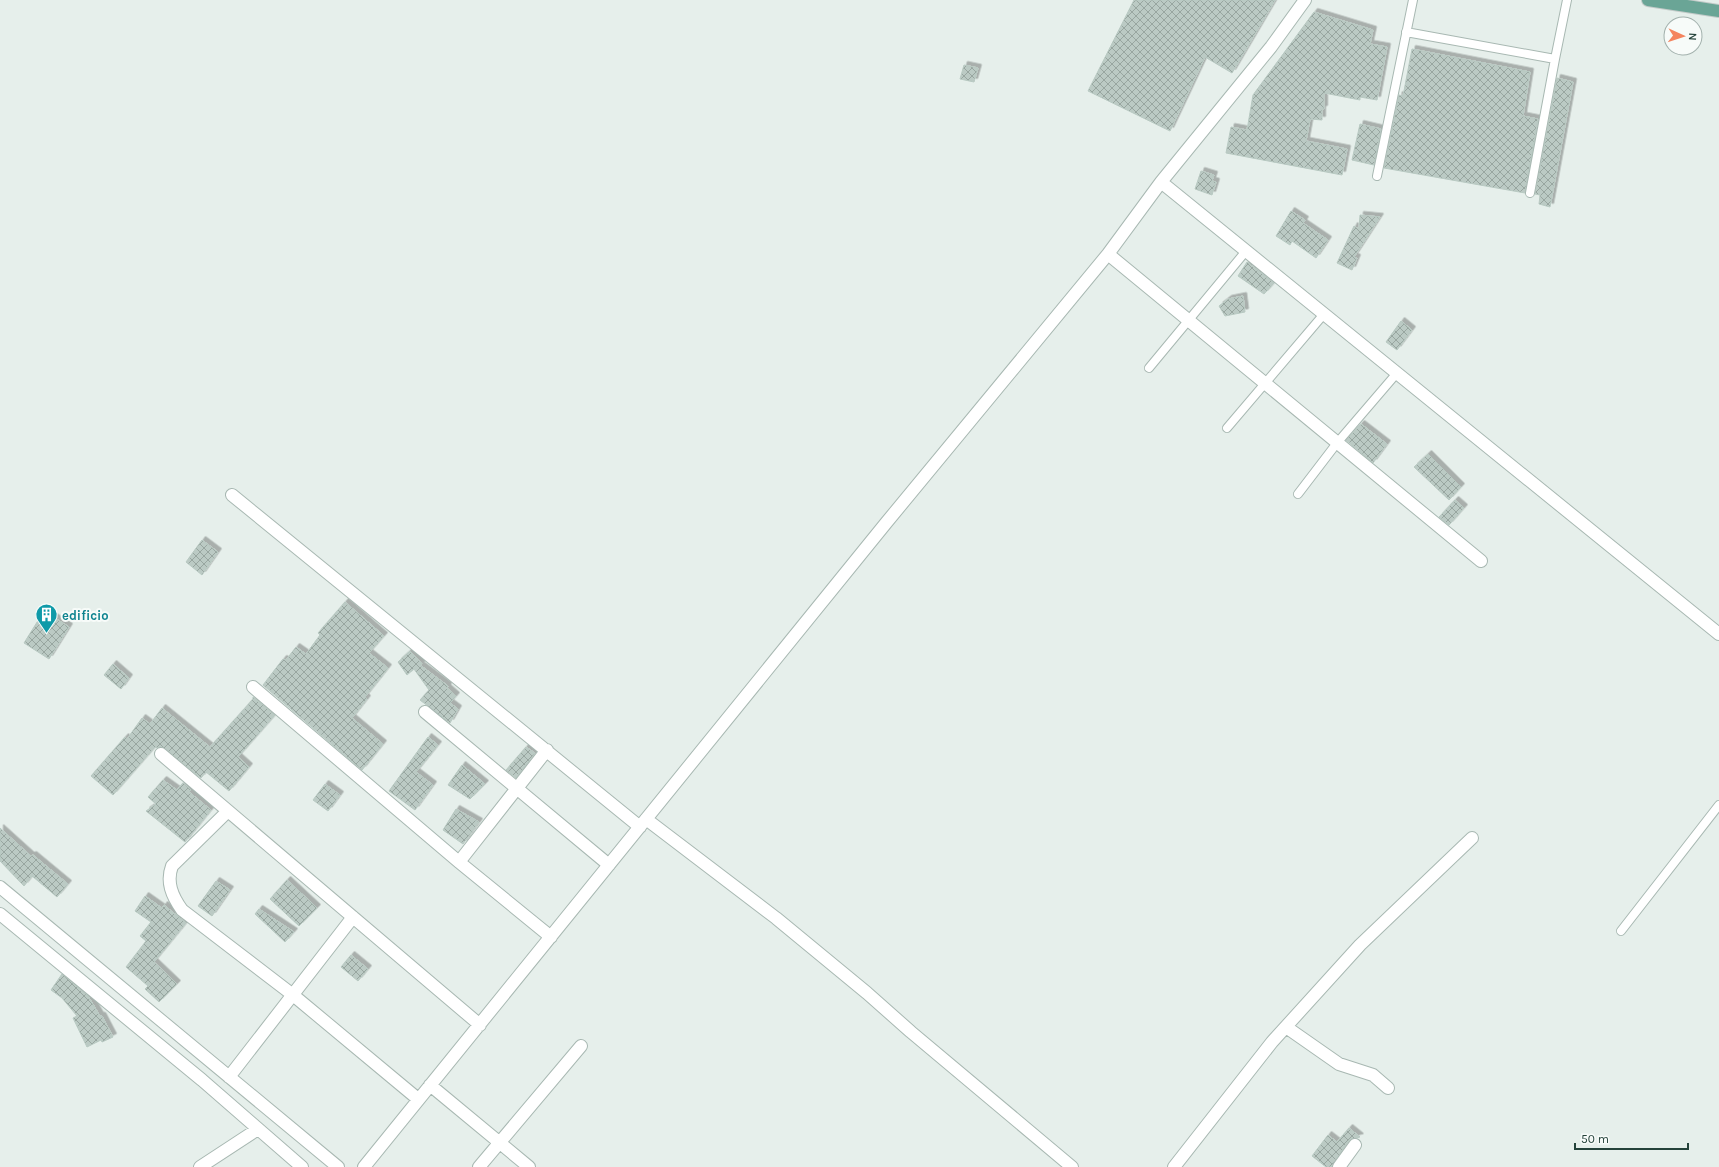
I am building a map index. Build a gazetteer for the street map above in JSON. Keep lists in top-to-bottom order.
{
  "places": {
    "building": ["edificio"]
  },
  "scale_bar": "50 m",
  "north": "right"
}
